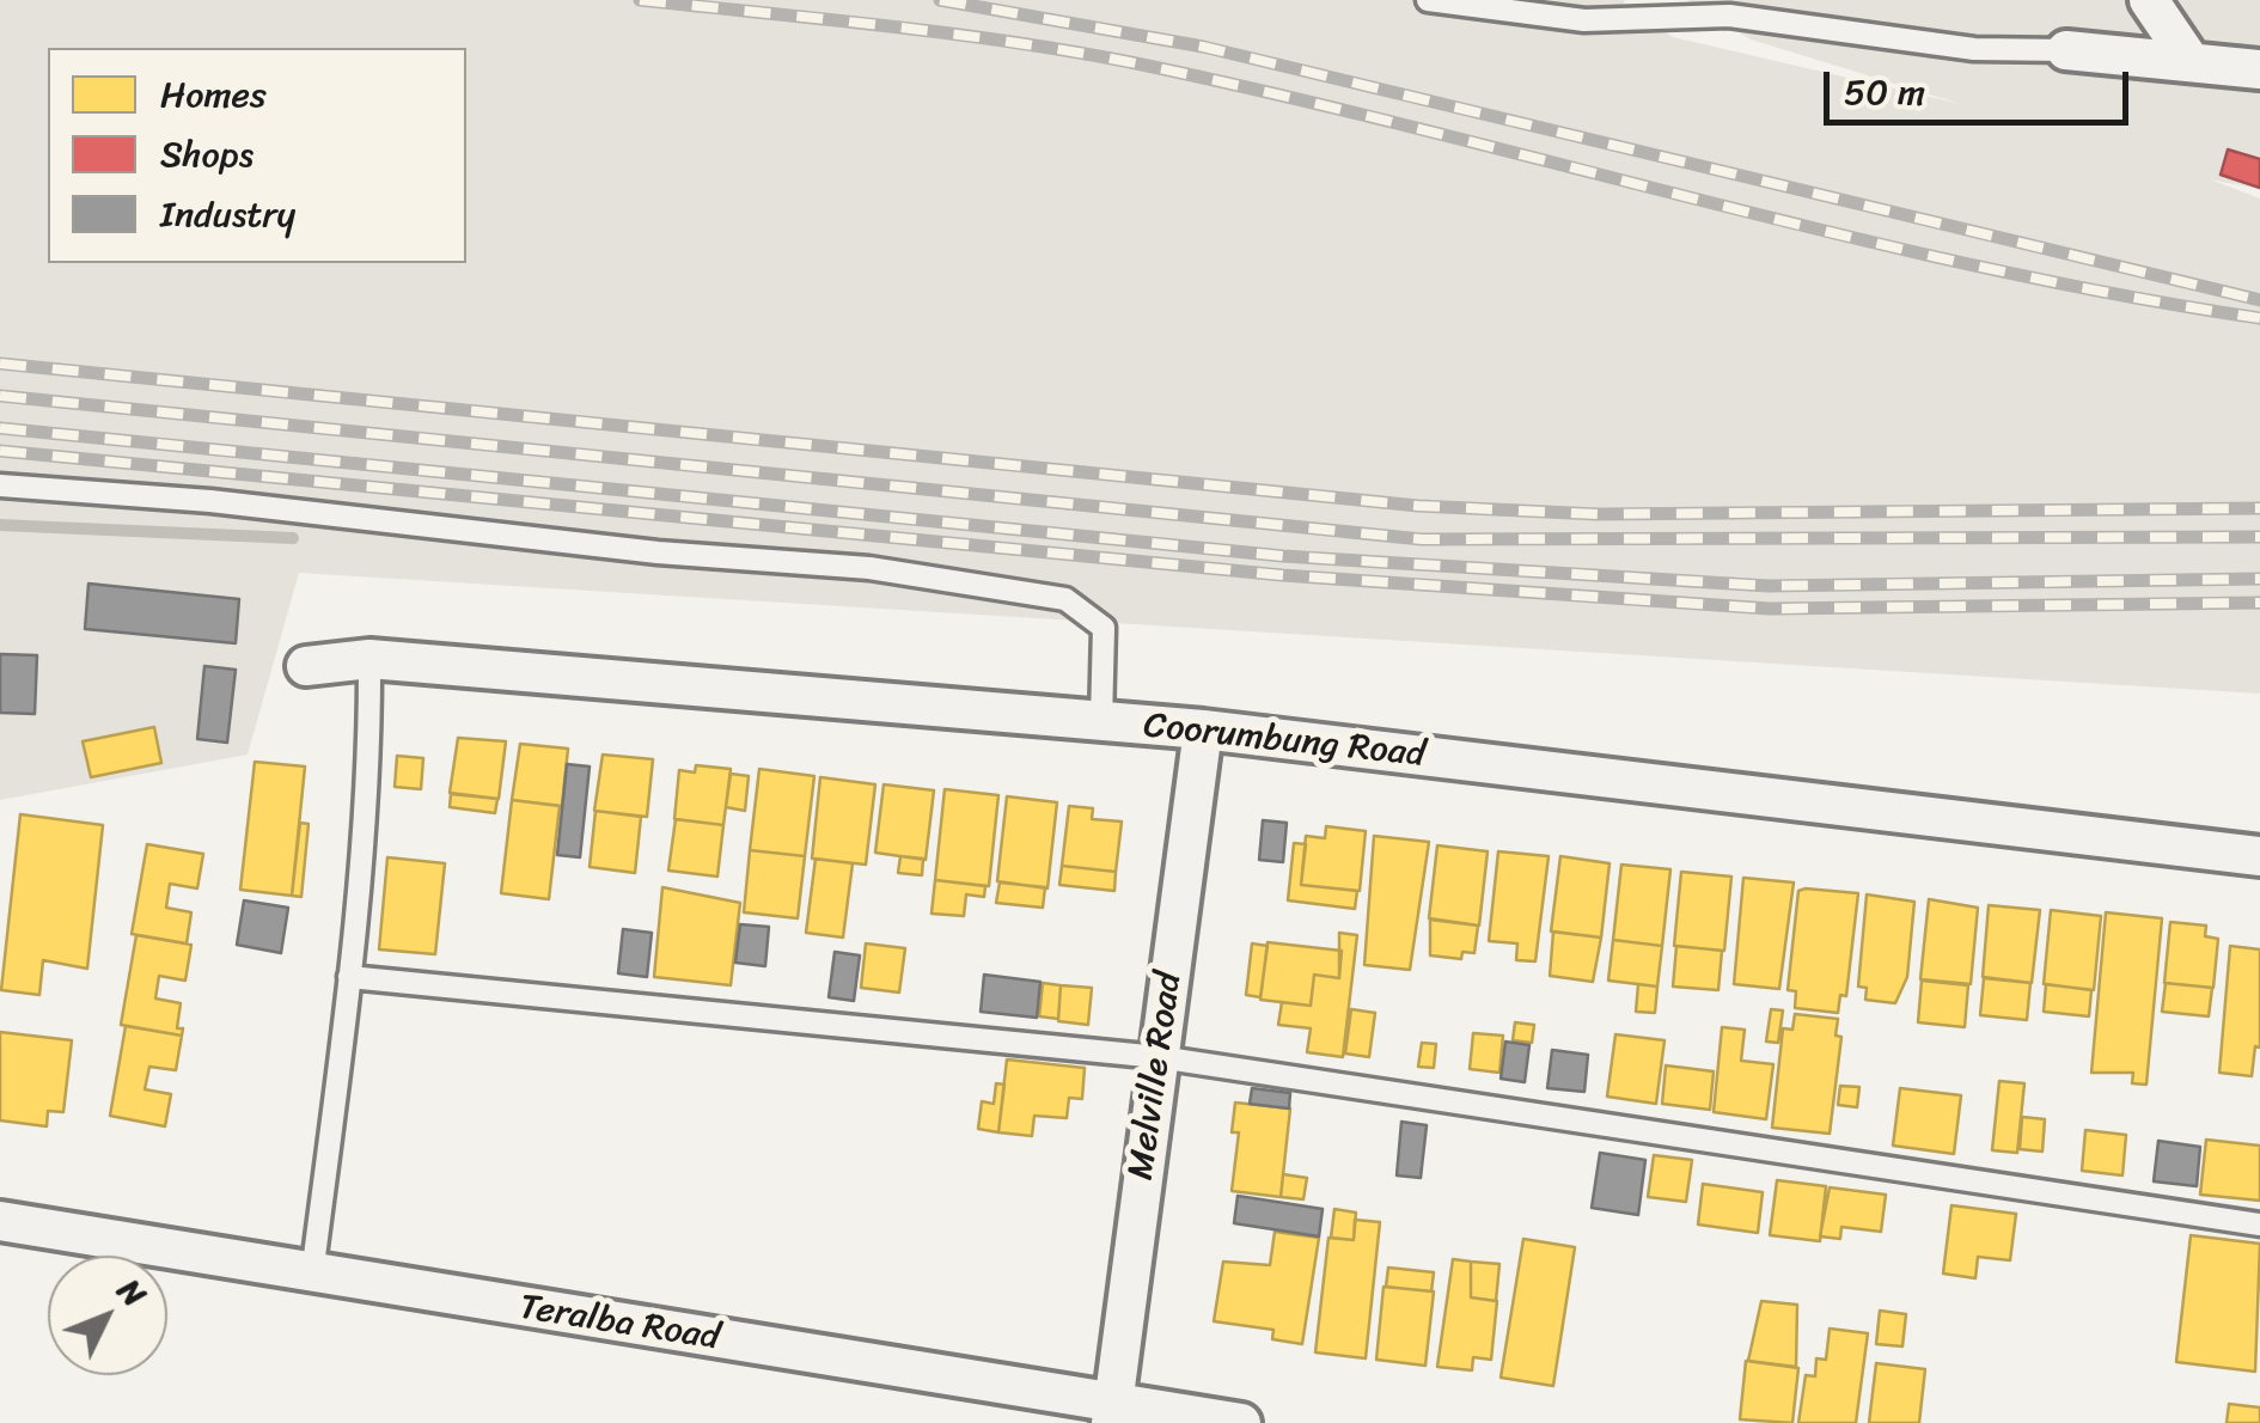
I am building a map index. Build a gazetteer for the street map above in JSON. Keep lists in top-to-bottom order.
{
  "streets": {
    "street": ["Coorumbung Road", "Melville Road", "Teralba Road"]
  },
  "crossings": [
    ["Coorumbung Road", "Melville Road"],
    ["Melville Road", "Teralba Road"]
  ],
  "legend": ["Homes", "Shops", "Industry"],
  "scale_bar": "50 m",
  "north": "top right"
}
